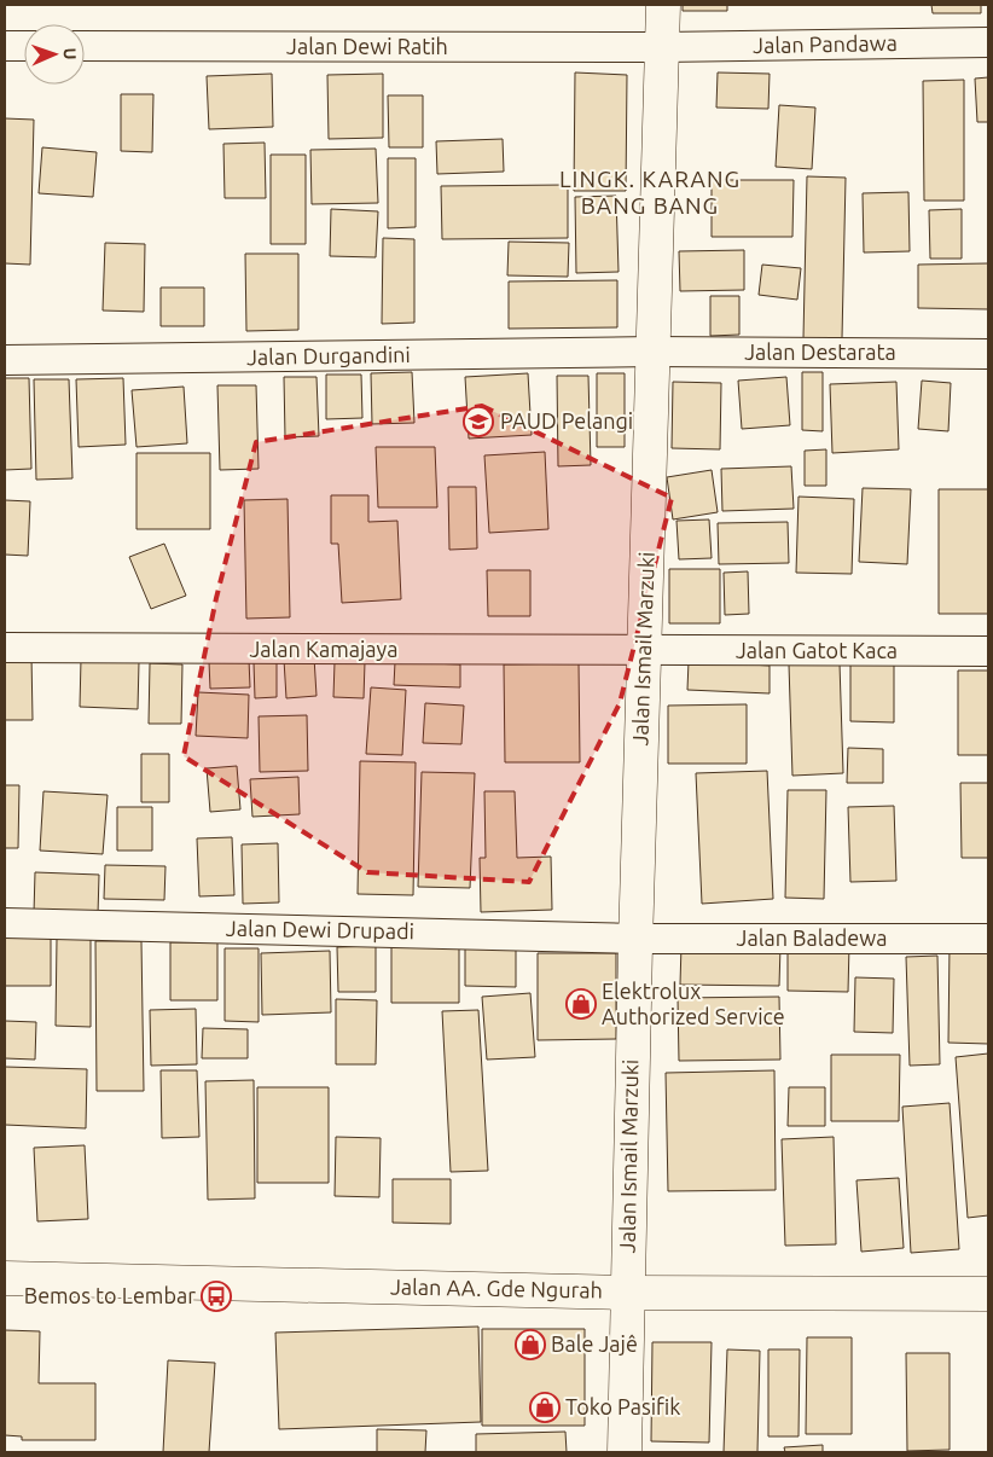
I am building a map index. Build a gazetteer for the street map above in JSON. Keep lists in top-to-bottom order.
{
  "streets": {
    "street": [
      "Jalan Pandawa",
      "Jalan Dewi Ratih",
      "Jalan Destarata",
      "Jalan Durgandini",
      "Jalan Ismail Marzuki",
      "Jalan Kamajaya",
      "Jalan Gatot Kaca",
      "Jalan Dewi Drupadi",
      "Jalan Baladewa",
      "Jalan AA. Gde Ngurah"
    ]
  },
  "crossings": [
    ["Jalan Pandawa", "Jalan Dewi Ratih"],
    ["Jalan Pandawa", "Jalan Ismail Marzuki"],
    ["Jalan Dewi Ratih", "Jalan Ismail Marzuki"],
    ["Jalan Destarata", "Jalan Durgandini"],
    ["Jalan Destarata", "Jalan Ismail Marzuki"],
    ["Jalan Durgandini", "Jalan Ismail Marzuki"],
    ["Jalan Ismail Marzuki", "Jalan Kamajaya"],
    ["Jalan Ismail Marzuki", "Jalan Gatot Kaca"],
    ["Jalan Ismail Marzuki", "Jalan Dewi Drupadi"],
    ["Jalan Ismail Marzuki", "Jalan Baladewa"],
    ["Jalan Ismail Marzuki", "Jalan AA. Gde Ngurah"],
    ["Jalan Kamajaya", "Jalan Gatot Kaca"],
    ["Jalan Dewi Drupadi", "Jalan Baladewa"]
  ],
  "districts": ["LINGK. KARANG BANG BANG"],
  "places": {
    "school or university": ["PAUD Pelangi"],
    "shop": ["Elektrolux Authorized Service", "Bale Jajê", "Toko Pasifik"],
    "bus stop": ["Bemos to Lembar"]
  },
  "north": "right"
}
